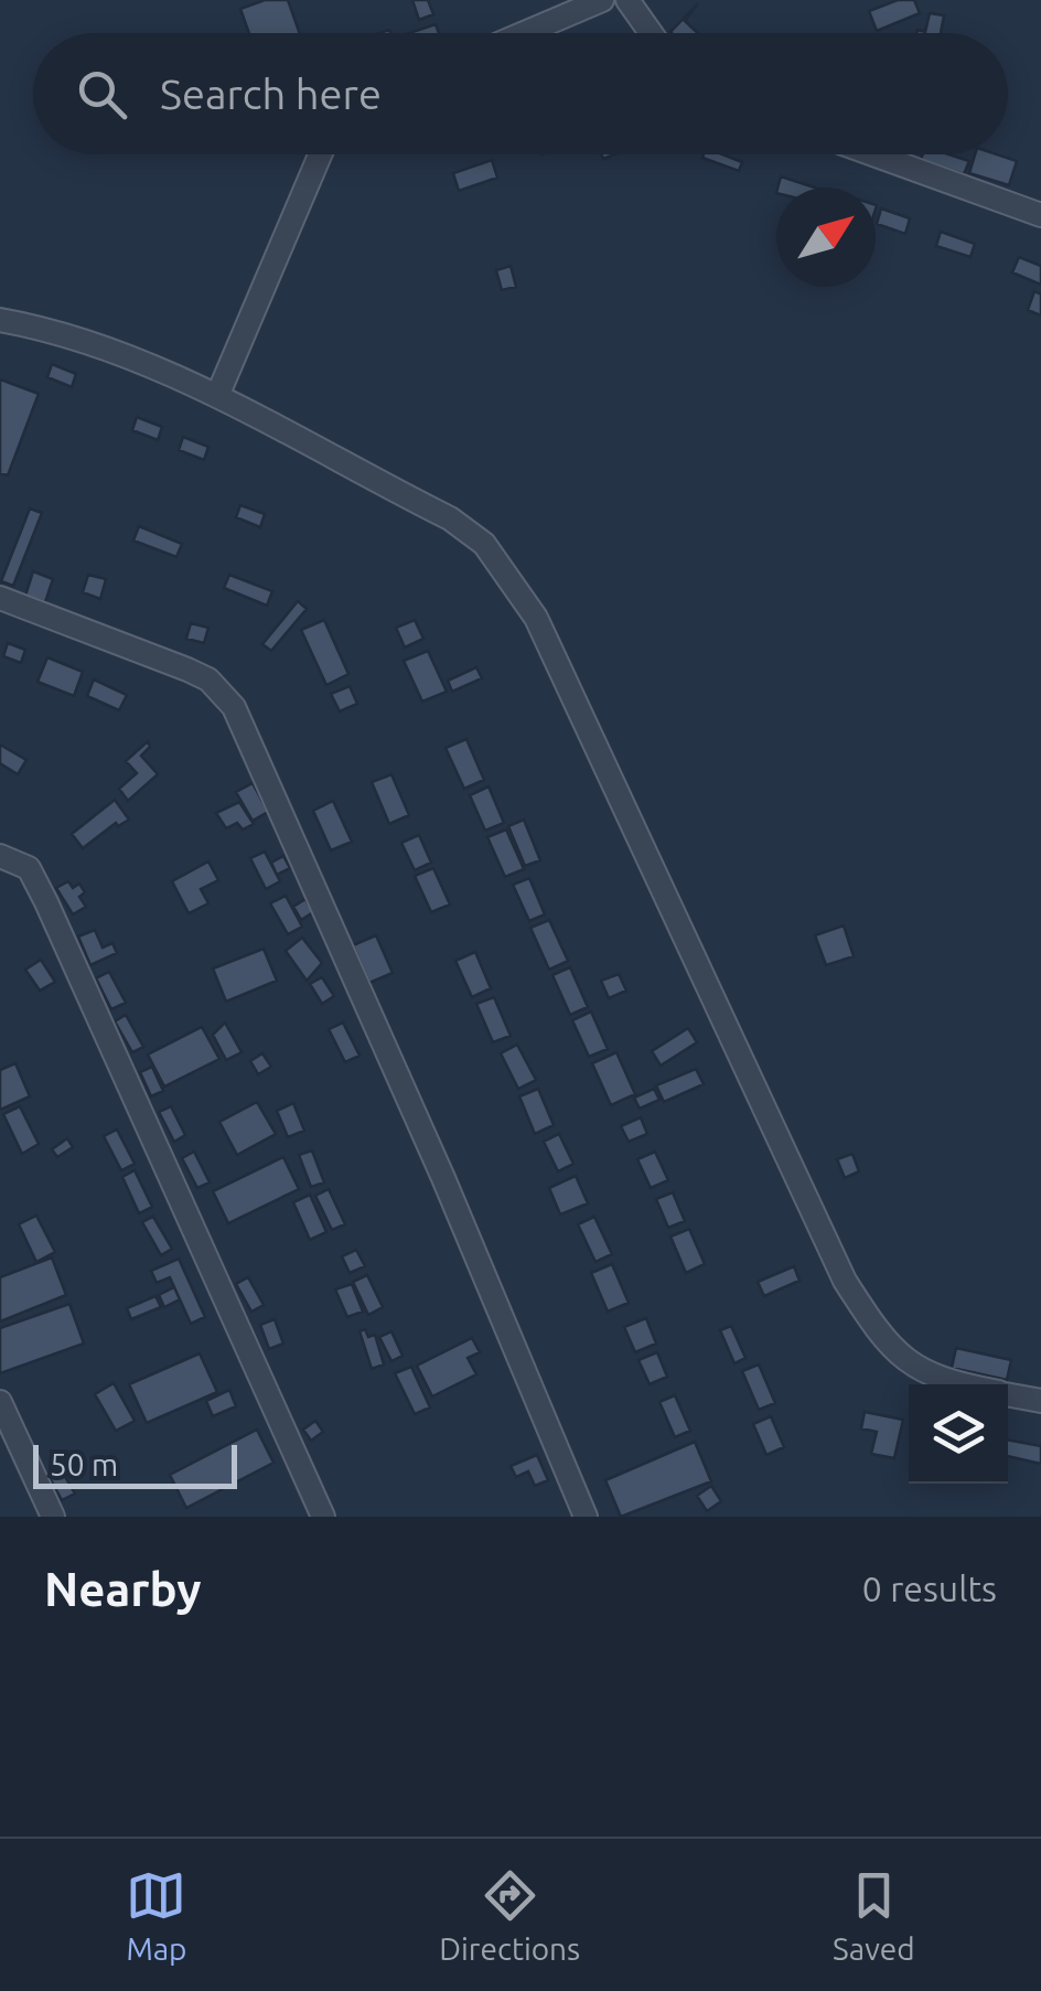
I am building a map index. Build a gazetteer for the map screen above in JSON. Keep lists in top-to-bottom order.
{
  "scale_bar": "50 m",
  "north": "top right",
  "page": {
    "search": "Search here",
    "scale": "50 m",
    "heading": ["Nearby", "0 results"],
    "nav": ["Map", "Directions", "Saved"]
  }
}
